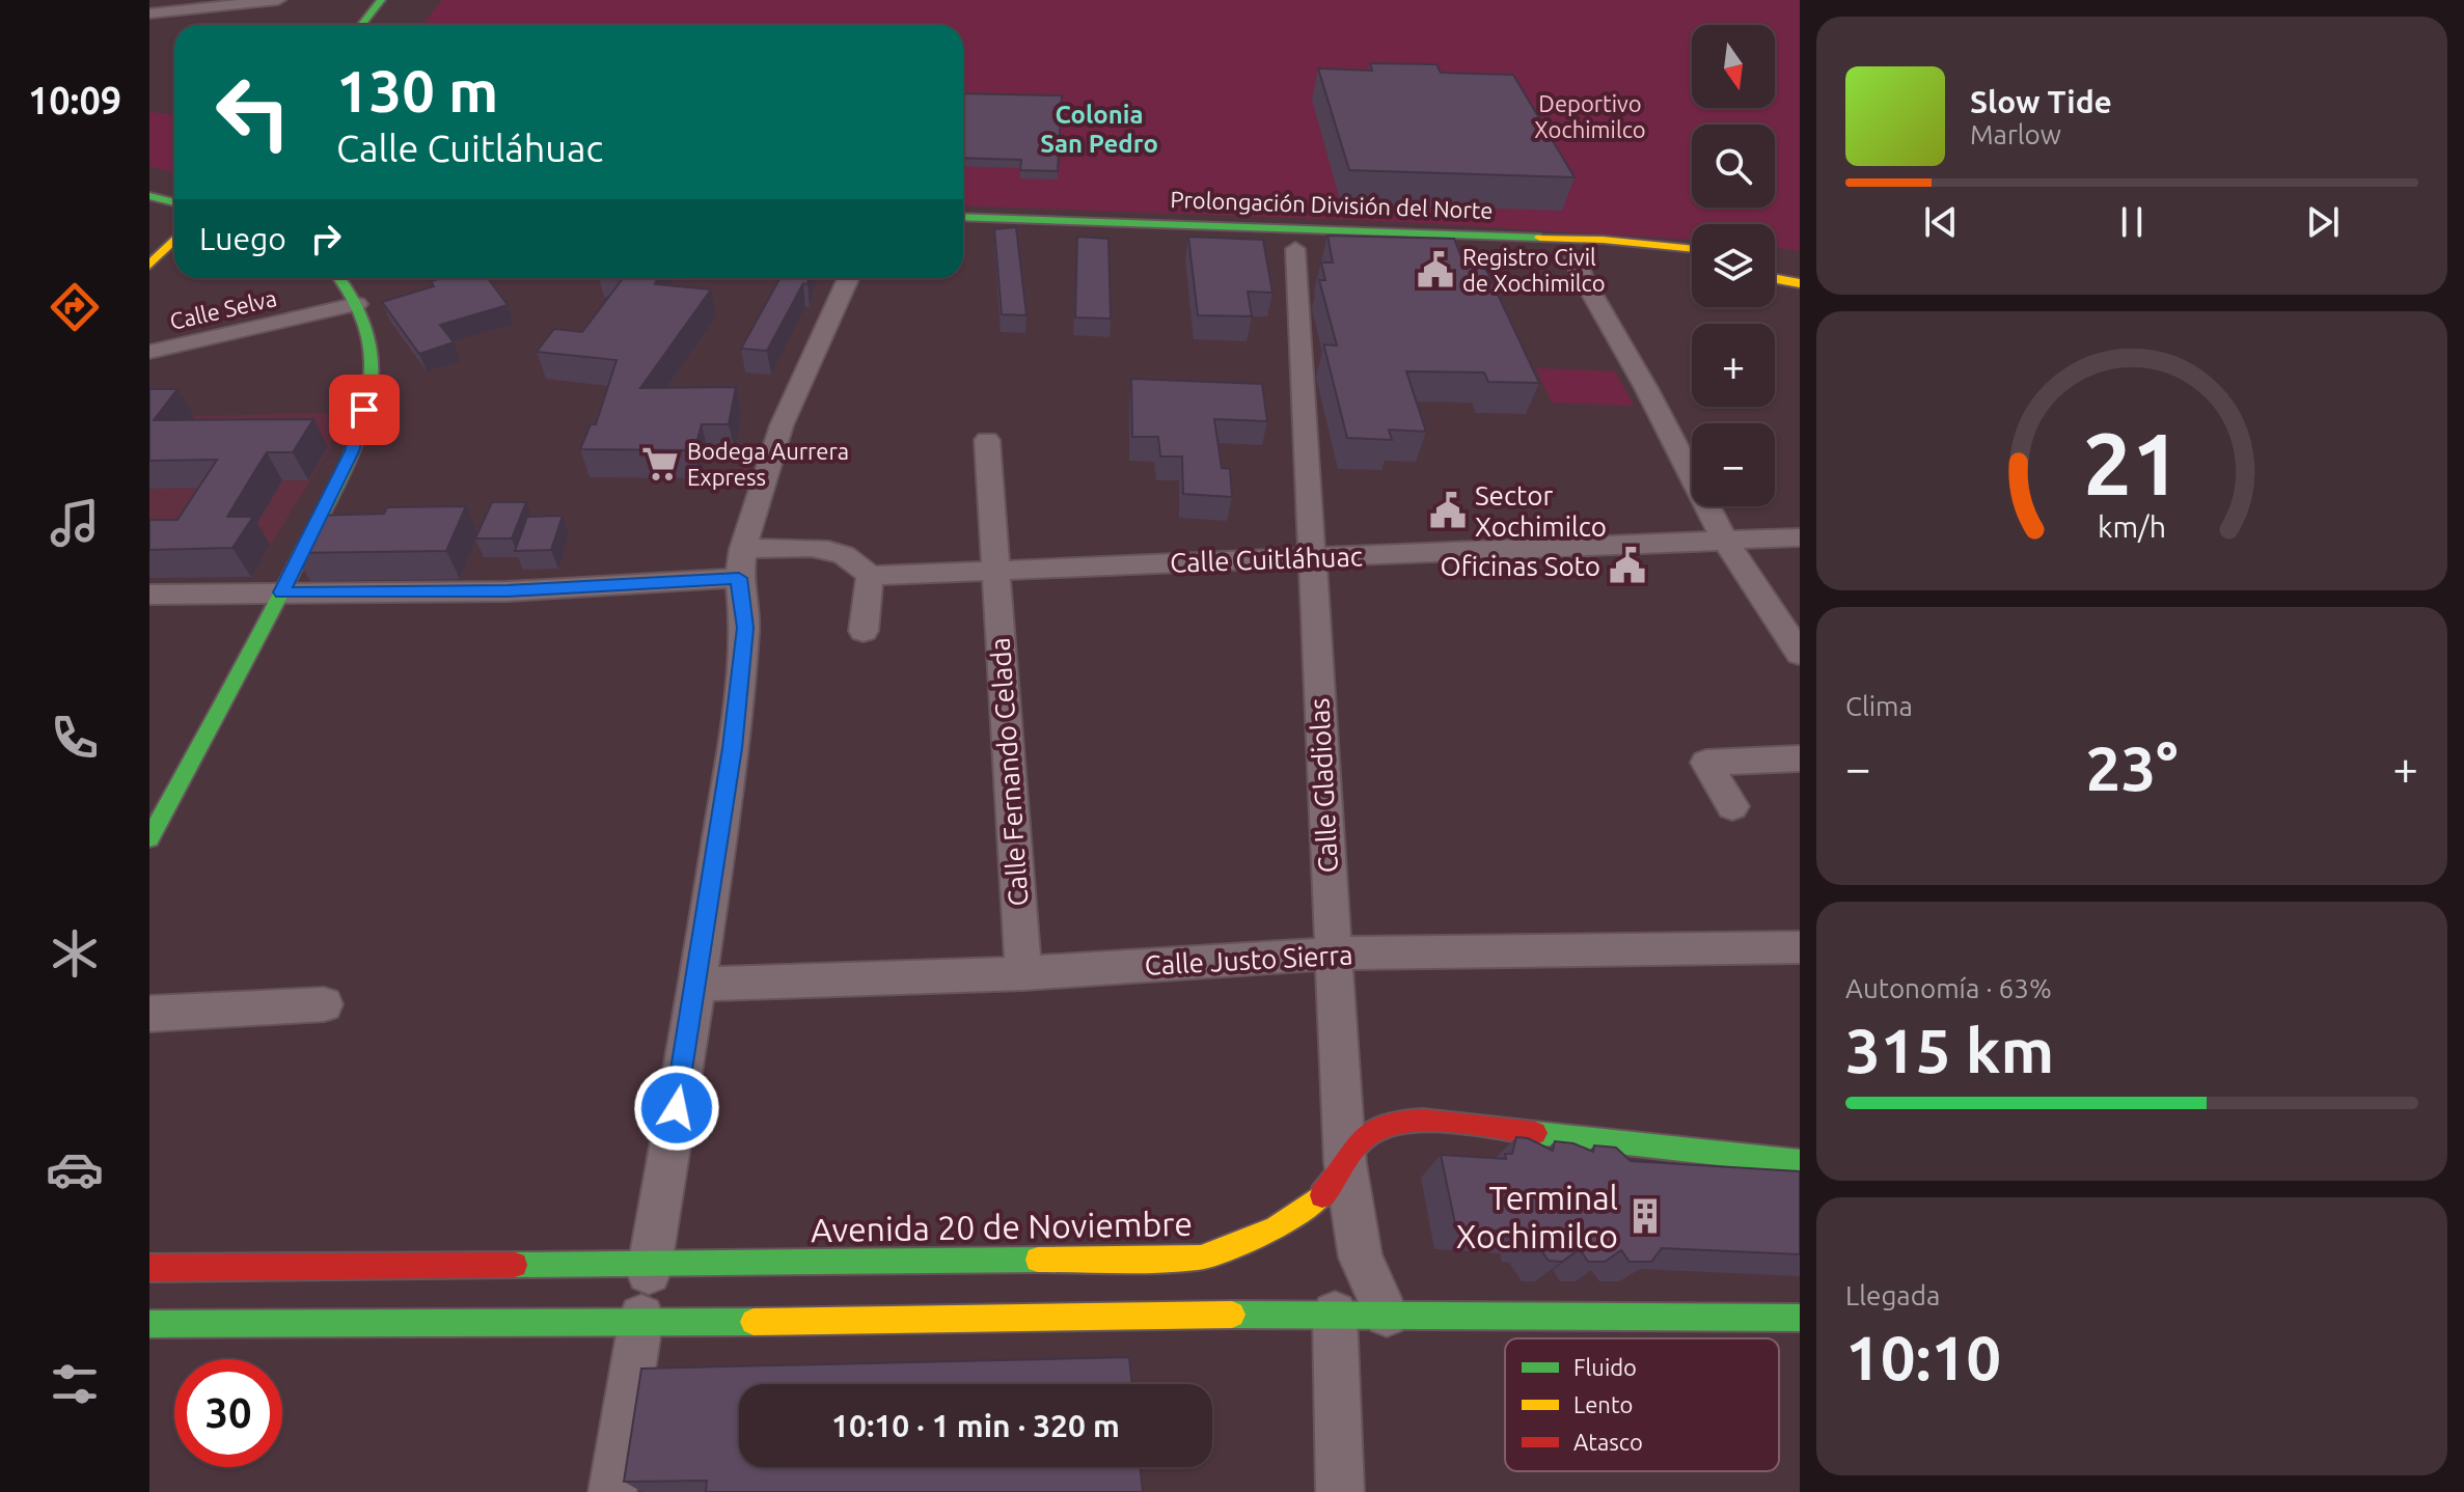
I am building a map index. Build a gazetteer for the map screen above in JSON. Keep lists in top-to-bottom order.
{
  "streets": {
    "main road": ["Prolongación División del Norte", "Avenida 20 de Noviembre"],
    "street": [
      "Calle Selva",
      "Calle Cuitláhuac",
      "Calle Fernando Celada",
      "Calle Gladiolas",
      "Calle Justo Sierra"
    ]
  },
  "crossings": [
    ["Calle Cuitláhuac", "Calle Fernando Celada"],
    ["Calle Cuitláhuac", "Calle Gladiolas"],
    ["Calle Fernando Celada", "Calle Justo Sierra"],
    ["Calle Gladiolas", "Calle Justo Sierra"],
    ["Calle Gladiolas", "Avenida 20 de Noviembre"]
  ],
  "districts": ["Colonia San Pedro"],
  "parks": ["Deportivo Xochimilco"],
  "places": {
    "public building": ["Registro Civil de Xochimilco", "Sector Xochimilco", "Oficinas Soto"],
    "supermarket": ["Bodega Aurrera Express"],
    "building": ["Terminal Xochimilco"]
  },
  "legend": ["Fluido", "Lento", "Atasco"],
  "north": "bottom",
  "page": {
    "tabs": "10:09",
    "map_buttons": ["+", "−"],
    "turn": ["130 m", "Calle Cuitláhuac"],
    "song": ["Slow Tide", "Marlow"],
    "then": "Luego",
    "tile": [
      "Clima",
      ["Autonomía · 63%", "315 km"],
      ["Llegada", "10:10"]
    ],
    "heat": ["−", "23°", "+"],
    "limit": "30",
    "trip": "10:10 · 1 min · 320 m",
    "gauge": ["21", "km/h"]
  }
}
